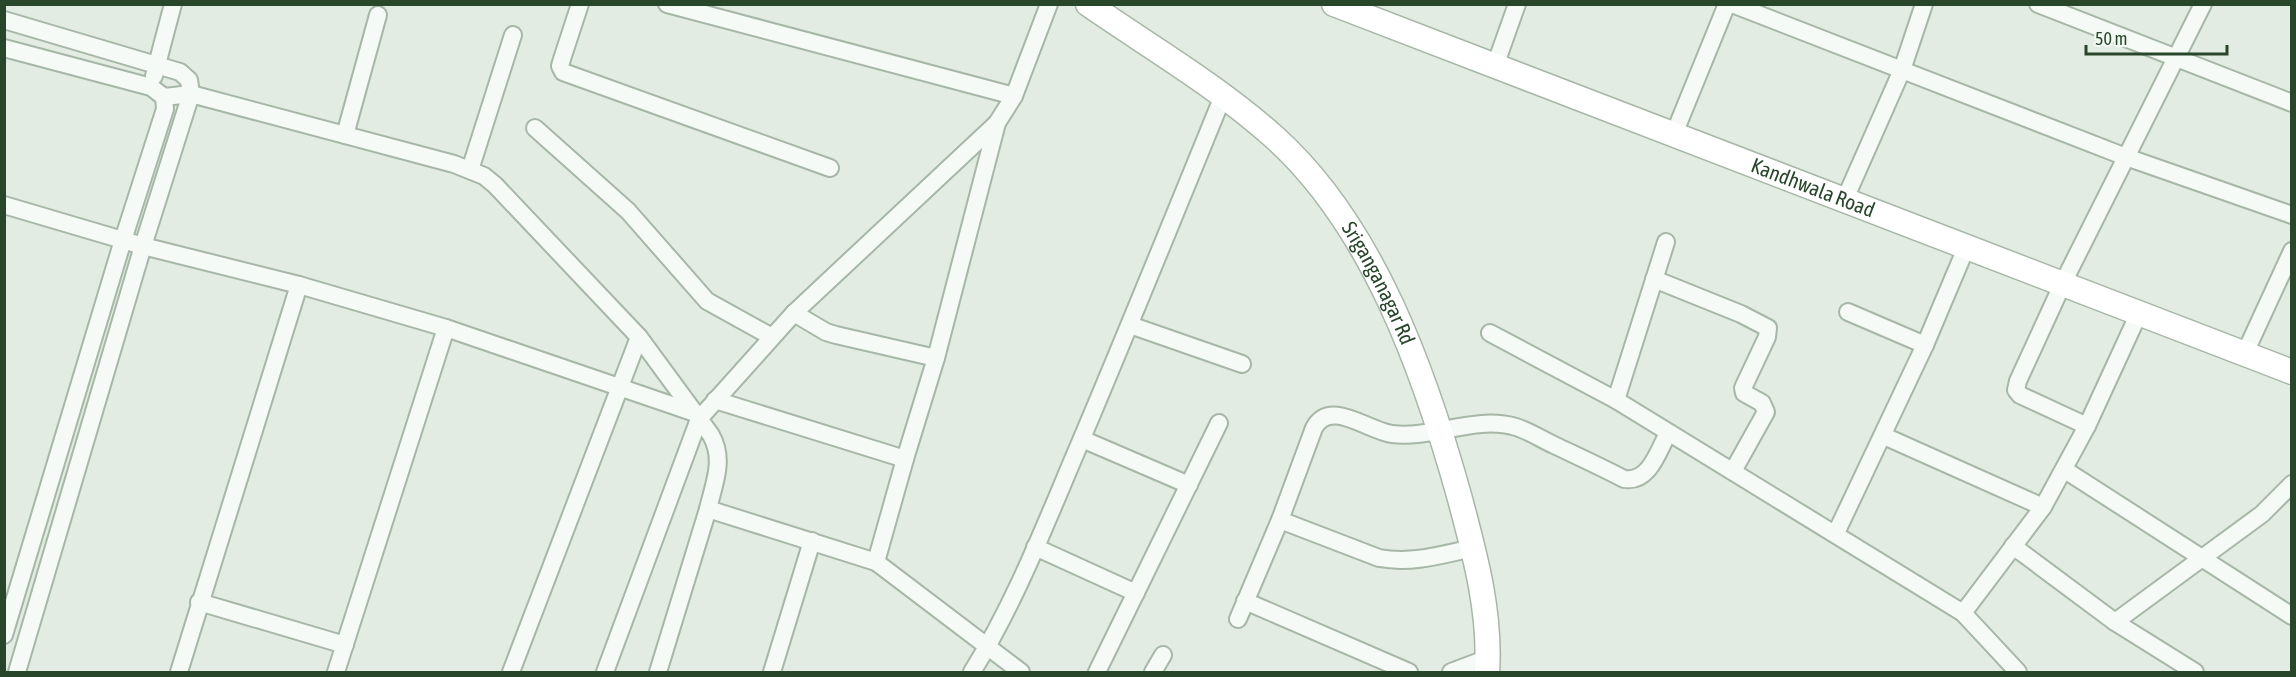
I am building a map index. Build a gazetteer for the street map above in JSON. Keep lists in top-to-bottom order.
{
  "streets": {
    "street": ["Kandhwala Road", "Sriganganagar Rd"]
  },
  "scale_bar": "50 m"
}
